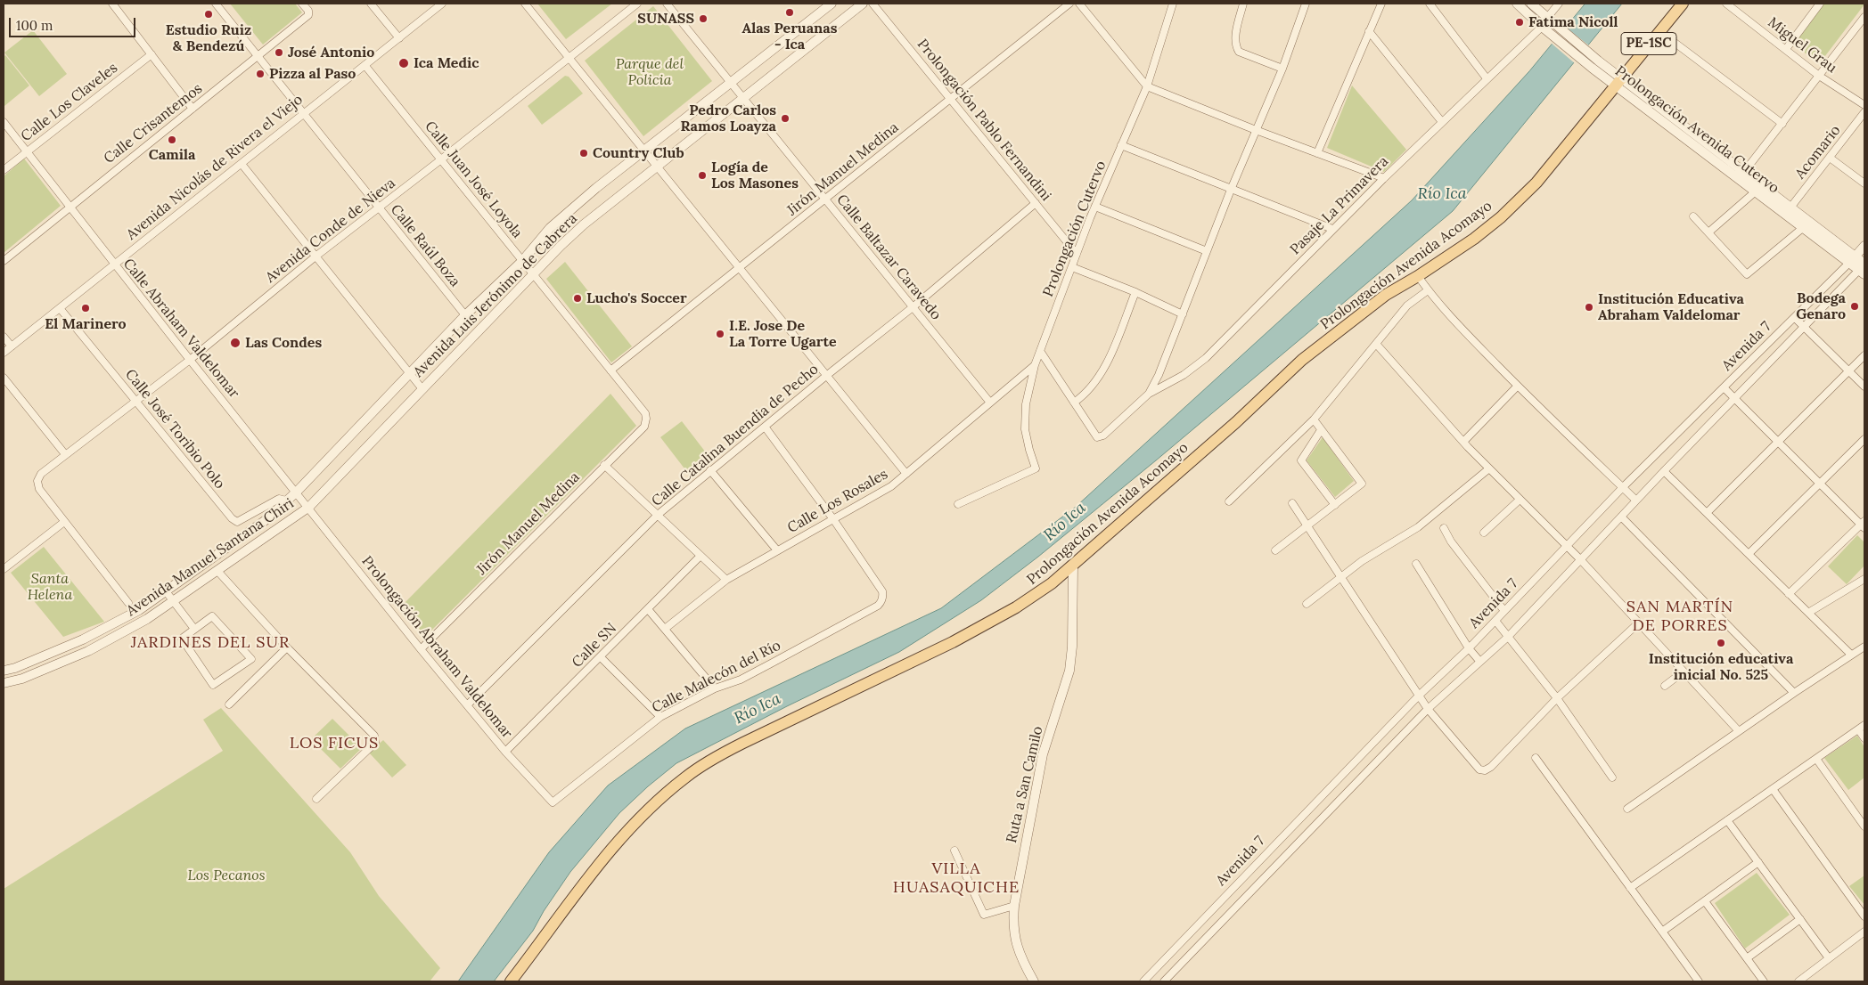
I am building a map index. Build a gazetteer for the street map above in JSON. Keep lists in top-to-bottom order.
{
  "streets": {
    "main road": ["PE-1SC", "Prolongación Avenida Acomayo"],
    "street": [
      "Miguel Grau",
      "Calle Los Claveles",
      "Prolongación Pablo Fernandini",
      "Calle Crisantemos",
      "Prolongación Avenida Cutervo",
      "Acomario",
      "Avenida Nicolás de Rivera el Viejo",
      "Jirón Manuel Medina",
      "Calle Juan José Loyola",
      "Pasaje La Primavera",
      "Prolongación Cutervo",
      "Avenida Conde de Nieva",
      "Calle Raúl Boza",
      "Calle Baltazar Caravedo",
      "Avenida Luis Jerónimo de Cabrera",
      "Calle Abraham Valdelomar",
      "Avenida 7",
      "Calle José Toribio Polo",
      "Calle Catalina Buendia de Pecho",
      "Calle Los Rosales",
      "Avenida Manuel Santana Chiri",
      "Calle SN",
      "Prolongación Abraham Valdelomar",
      "Calle Malecón del Río",
      "Ruta a San Camilo"
    ]
  },
  "crossings": [
    ["Calle Los Claveles", "Calle Abraham Valdelomar"],
    ["Prolongación Pablo Fernandini", "Jirón Manuel Medina"],
    ["Prolongación Pablo Fernandini", "Prolongación Cutervo"],
    ["Prolongación Pablo Fernandini", "Calle Catalina Buendia de Pecho"],
    ["Calle Crisantemos", "Calle Raúl Boza"],
    ["Calle Crisantemos", "Calle Abraham Valdelomar"],
    ["Prolongación Avenida Cutervo", "Acomario"],
    ["Prolongación Avenida Cutervo", "Pasaje La Primavera"],
    ["Prolongación Avenida Cutervo", "Prolongación Avenida Acomayo"],
    ["Prolongación Avenida Cutervo", "Avenida 7"],
    ["Avenida Nicolás de Rivera el Viejo", "Calle Juan José Loyola"],
    ["Avenida Nicolás de Rivera el Viejo", "Calle Raúl Boza"],
    ["Avenida Nicolás de Rivera el Viejo", "Calle Abraham Valdelomar"],
    ["Avenida Nicolás de Rivera el Viejo", "Calle José Toribio Polo"],
    ["Jirón Manuel Medina", "Calle Juan José Loyola"],
    ["Jirón Manuel Medina", "Calle Baltazar Caravedo"],
    ["Jirón Manuel Medina", "Prolongación Abraham Valdelomar"],
    ["Calle Juan José Loyola", "Avenida Conde de Nieva"],
    ["Calle Juan José Loyola", "Avenida Luis Jerónimo de Cabrera"],
    ["Prolongación Cutervo", "Calle Los Rosales"],
    ["Avenida Conde de Nieva", "Calle Raúl Boza"],
    ["Avenida Conde de Nieva", "Calle Abraham Valdelomar"],
    ["Avenida Conde de Nieva", "Calle José Toribio Polo"],
    ["Calle Raúl Boza", "Avenida Luis Jerónimo de Cabrera"],
    ["Calle Baltazar Caravedo", "Avenida Luis Jerónimo de Cabrera"],
    ["Calle Baltazar Caravedo", "Calle Catalina Buendia de Pecho"],
    ["Calle Baltazar Caravedo", "Calle Los Rosales"],
    ["Prolongación Avenida Acomayo", "Ruta a San Camilo"],
    ["Avenida Luis Jerónimo de Cabrera", "Calle Abraham Valdelomar"],
    ["Avenida Luis Jerónimo de Cabrera", "Avenida Manuel Santana Chiri"],
    ["Avenida Luis Jerónimo de Cabrera", "Prolongación Abraham Valdelomar"],
    ["Calle Abraham Valdelomar", "Avenida Manuel Santana Chiri"],
    ["Calle Abraham Valdelomar", "Prolongación Abraham Valdelomar"],
    ["Calle José Toribio Polo", "Avenida Manuel Santana Chiri"],
    ["Calle Catalina Buendia de Pecho", "Prolongación Abraham Valdelomar"],
    ["Calle Los Rosales", "Calle Malecón del Río"],
    ["Avenida Manuel Santana Chiri", "Prolongación Abraham Valdelomar"],
    ["Calle SN", "Prolongación Abraham Valdelomar"],
    ["Prolongación Abraham Valdelomar", "Calle Malecón del Río"]
  ],
  "districts": [
    "SAN MARTÍN DE PORRES",
    "JARDINES DEL SUR",
    "LOS FICUS",
    "VILLA HUASAQUICHE"
  ],
  "water": ["Río Ica"],
  "parks": ["Parque del Policia", "Santa Helena", "Los Pecanos"],
  "places": [
    "Alas Peruanas - Ica",
    "Estudio Ruiz & Bendezú",
    "SUNASS",
    "Fatima Nicoll",
    "José Antonio",
    "Ica Medic",
    "Pizza al Paso",
    "Pedro Carlos Ramos Loayza",
    "Camila",
    "Country Club",
    "Logía de Los Masones",
    "Lucho's Soccer",
    "Bodega Genaro",
    "Institución Educativa Abraham Valdelomar",
    "El Marinero",
    "I.E. Jose De La Torre Ugarte",
    "Las Condes",
    "Institución educativa inicial No. 525"
  ],
  "scale_bar": "100 m"
}
